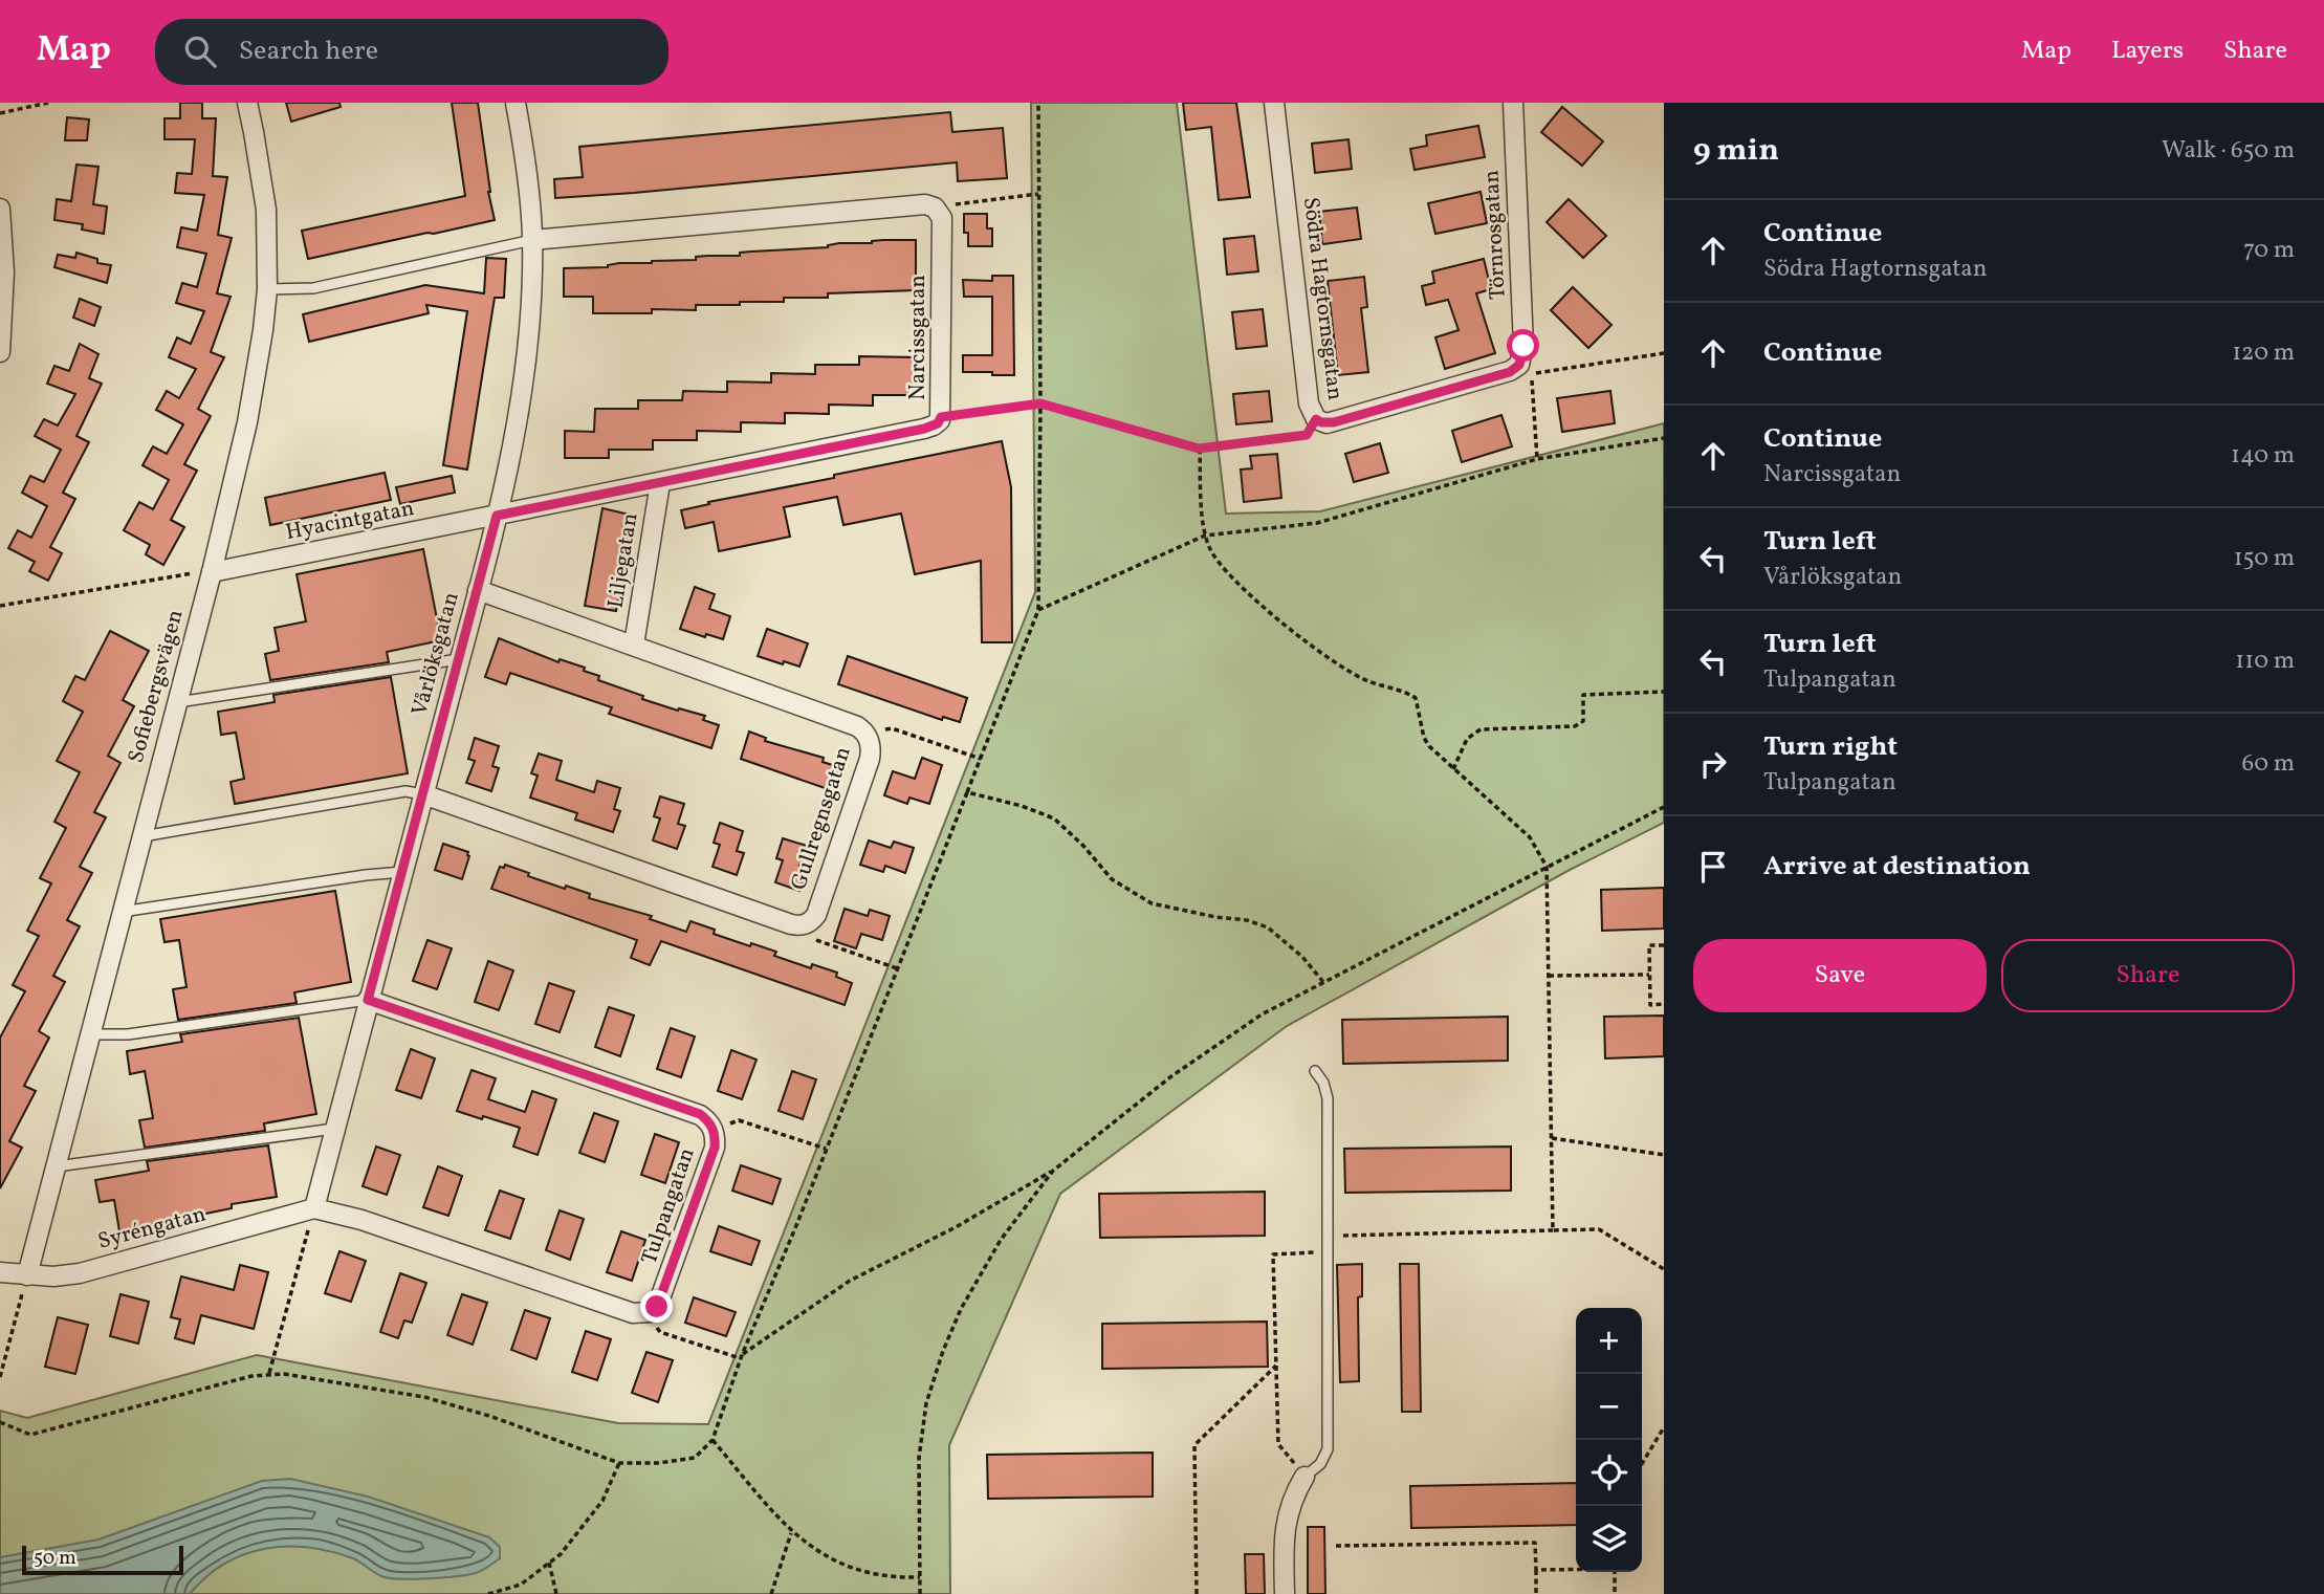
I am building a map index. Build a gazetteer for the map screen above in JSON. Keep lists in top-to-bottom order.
{
  "streets": {
    "street": [
      "Törnrosgatan",
      "Södra Hagtornsgatan",
      "Narcissgatan",
      "Hyacintgatan",
      "Liljegatan",
      "Vårlöksgatan",
      "Sofiebergsvägen",
      "Gullregnsgatan",
      "Tulpangatan",
      "Syréngatan"
    ]
  },
  "crossings": [
    ["Törnrosgatan", "Södra Hagtornsgatan"],
    ["Narcissgatan", "Hyacintgatan"],
    ["Narcissgatan", "Liljegatan"],
    ["Narcissgatan", "Vårlöksgatan"],
    ["Hyacintgatan", "Vårlöksgatan"],
    ["Hyacintgatan", "Sofiebergsvägen"],
    ["Liljegatan", "Gullregnsgatan"],
    ["Vårlöksgatan", "Gullregnsgatan"],
    ["Vårlöksgatan", "Tulpangatan"],
    ["Vårlöksgatan", "Syréngatan"],
    ["Sofiebergsvägen", "Syréngatan"]
  ],
  "scale_bar": "50 m",
  "page": {
    "header": "Map",
    "search": "Search here",
    "nav": ["Map", "Layers", "Share"],
    "heading": ["9 min", "Walk · 650 m"],
    "list": [
      ["Continue", "Södra Hagtornsgatan", "70 m"],
      ["Continue", "120 m"],
      ["Continue", "Narcissgatan", "140 m"],
      ["Turn left", "Vårlöksgatan", "150 m"],
      ["Turn left", "Tulpangatan", "110 m"],
      ["Turn right", "Tulpangatan", "60 m"],
      "Arrive at destination"
    ],
    "buttons": ["Save", "Share"],
    "map_buttons": ["+", "−"],
    "scale": "50 m"
  }
}
